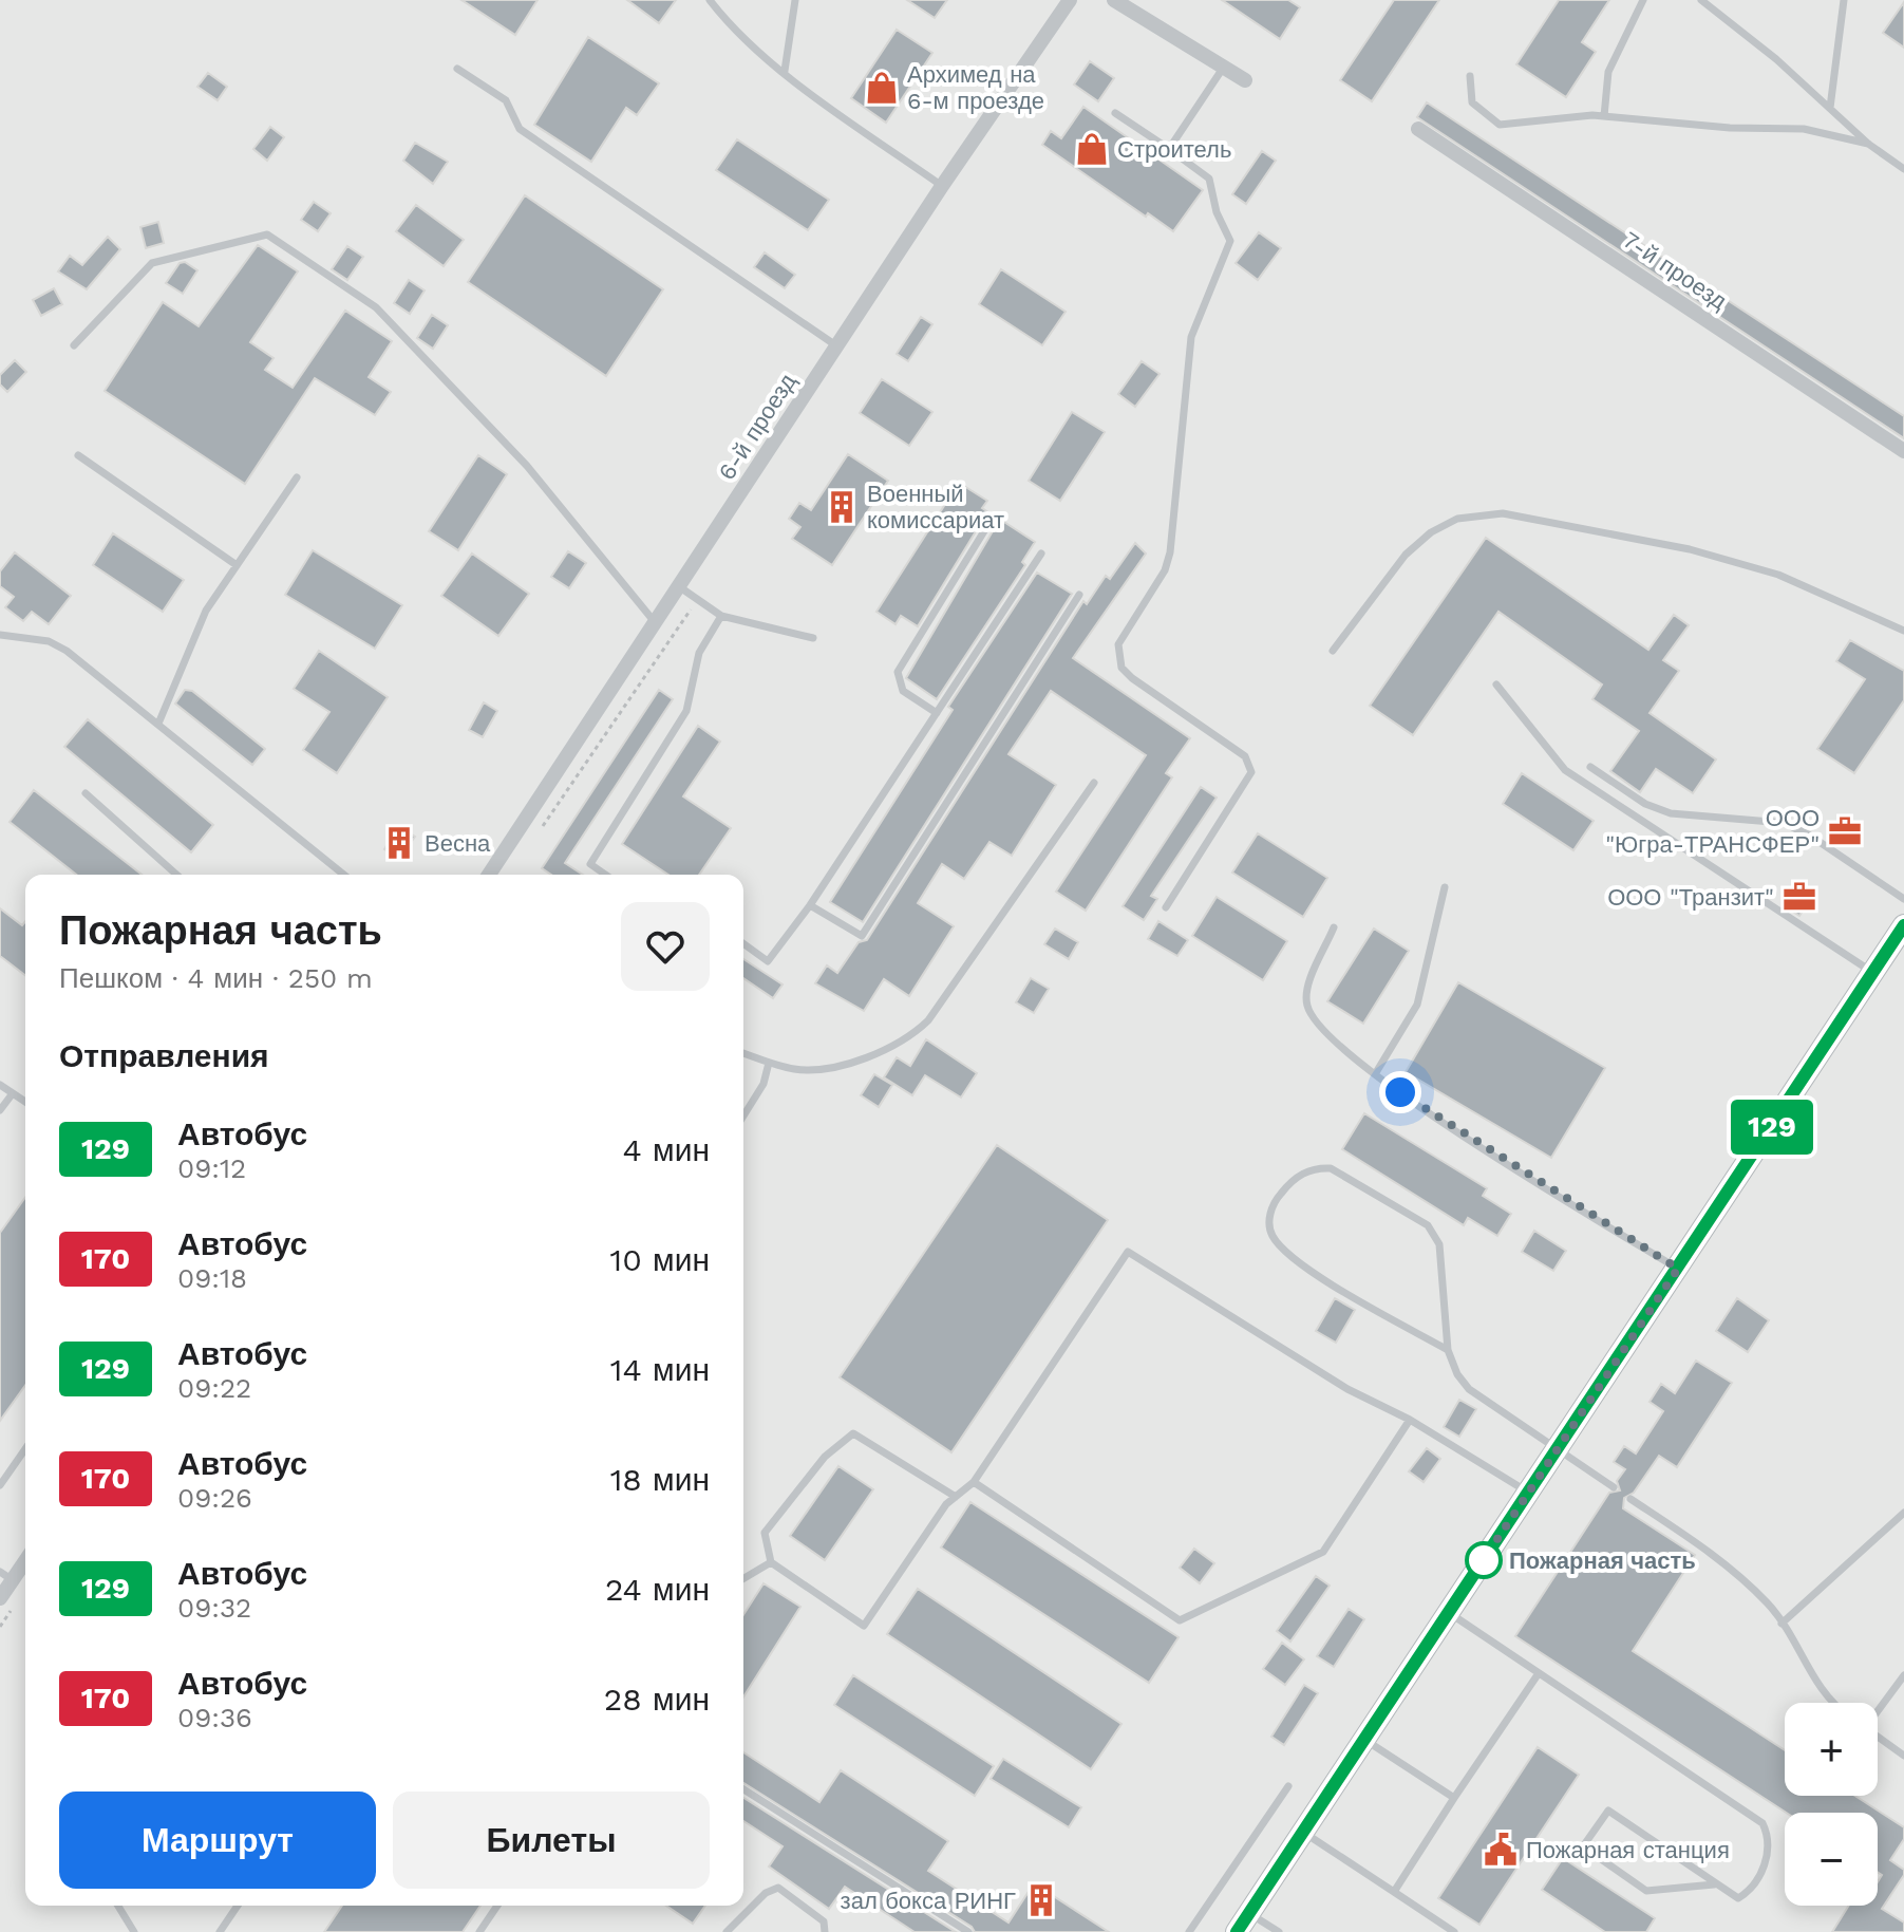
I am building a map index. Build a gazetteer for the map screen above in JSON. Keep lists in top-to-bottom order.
{
  "streets": {
    "street": ["7-й проезд", "6-й проезд"]
  },
  "places": {
    "shop": ["Архимед на 6-м проезде", "Строитель"],
    "building": ["Военный комиссариат", "Весна", "зал бокса РИНГ"],
    "office": ["ООО \"Югра-ТРАНСФЕР\"", "ООО \"Транзит\""],
    "other": ["Пожарная часть"],
    "public building": ["Пожарная станция"]
  },
  "lines": ["bus line 129"],
  "page": {
    "on_map": "129",
    "heading": [
      ["Пожарная часть", "Пешком · 4 мин · 250 m"],
      "Отправления"
    ],
    "list": [
      {
        "mark": "129",
        "name": "Автобус",
        "note": "09:12",
        "value": "4 мин"
      },
      {
        "mark": "170",
        "name": "Автобус",
        "note": "09:18",
        "value": "10 мин"
      },
      {
        "mark": "129",
        "name": "Автобус",
        "note": "09:22",
        "value": "14 мин"
      },
      {
        "mark": "170",
        "name": "Автобус",
        "note": "09:26",
        "value": "18 мин"
      },
      {
        "mark": "129",
        "name": "Автобус",
        "note": "09:32",
        "value": "24 мин"
      },
      {
        "mark": "170",
        "name": "Автобус",
        "note": "09:36",
        "value": "28 мин"
      }
    ],
    "map_buttons": ["+", "−"],
    "buttons": ["Маршрут", "Билеты"]
  }
}
